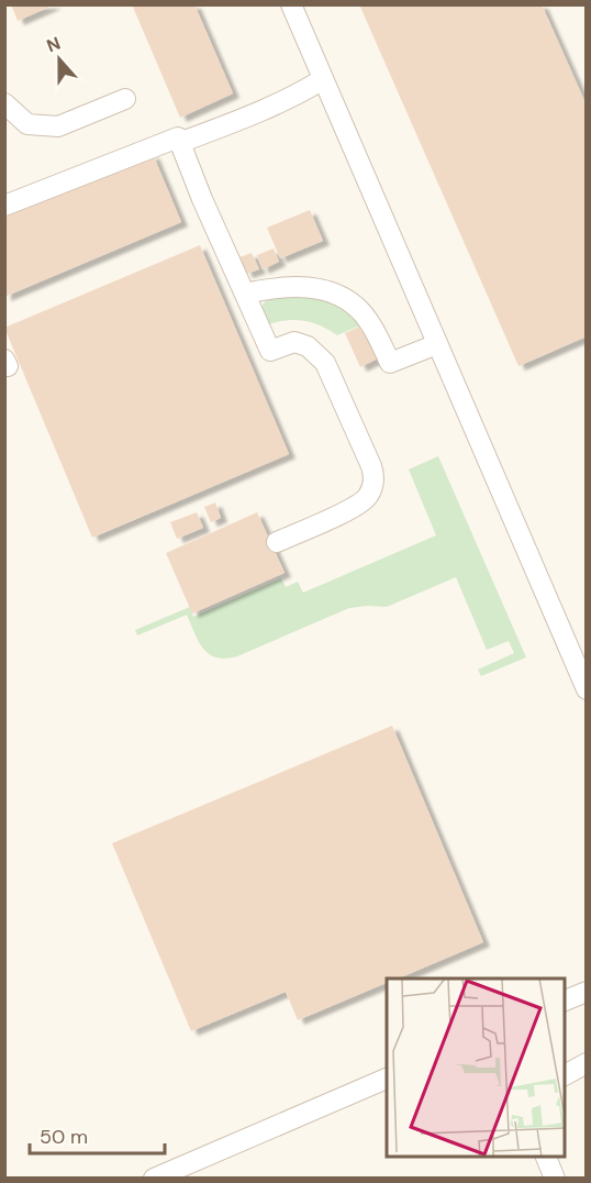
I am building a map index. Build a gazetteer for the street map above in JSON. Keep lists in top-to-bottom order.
{
  "scale_bar": "50 m",
  "north": "top"
}
